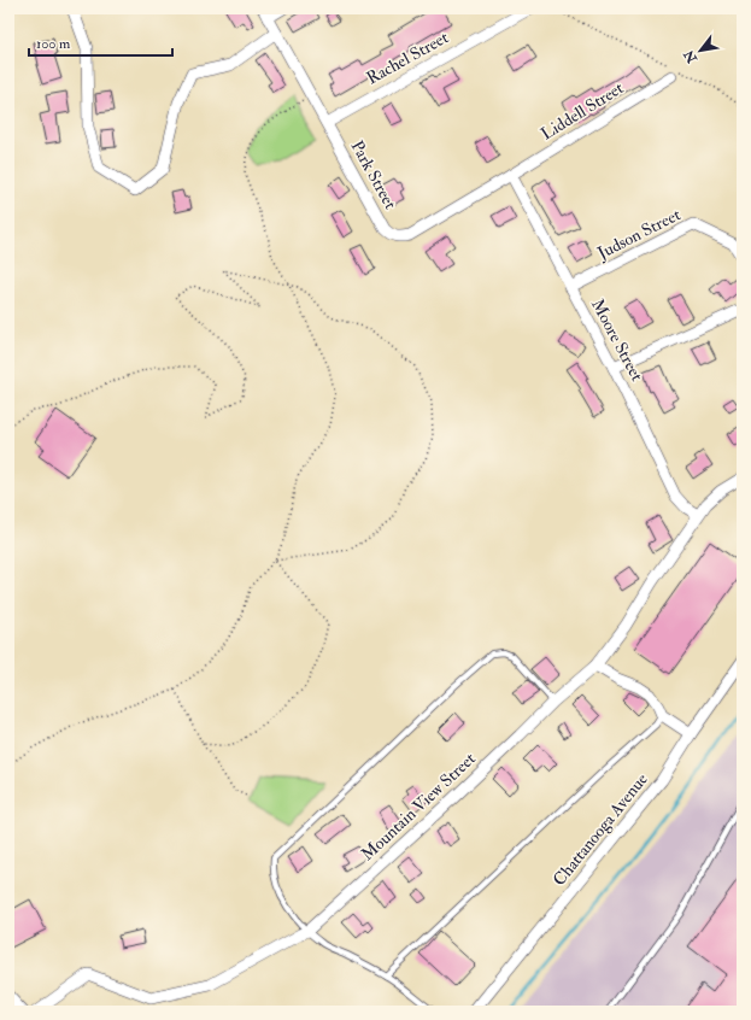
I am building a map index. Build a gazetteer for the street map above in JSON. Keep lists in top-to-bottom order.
{
  "streets": {
    "street": [
      "Rachel Street",
      "Liddell Street",
      "Park Street",
      "Judson Street",
      "Moore Street",
      "Mountain View Street",
      "Chattanooga Avenue"
    ]
  },
  "crossings": [
    ["Rachel Street", "Park Street"],
    ["Liddell Street", "Park Street"],
    ["Liddell Street", "Moore Street"],
    ["Park Street", "Moore Street"],
    ["Judson Street", "Moore Street"],
    ["Moore Street", "Mountain View Street"]
  ],
  "scale_bar": "100 m",
  "north": "bottom left"
}
